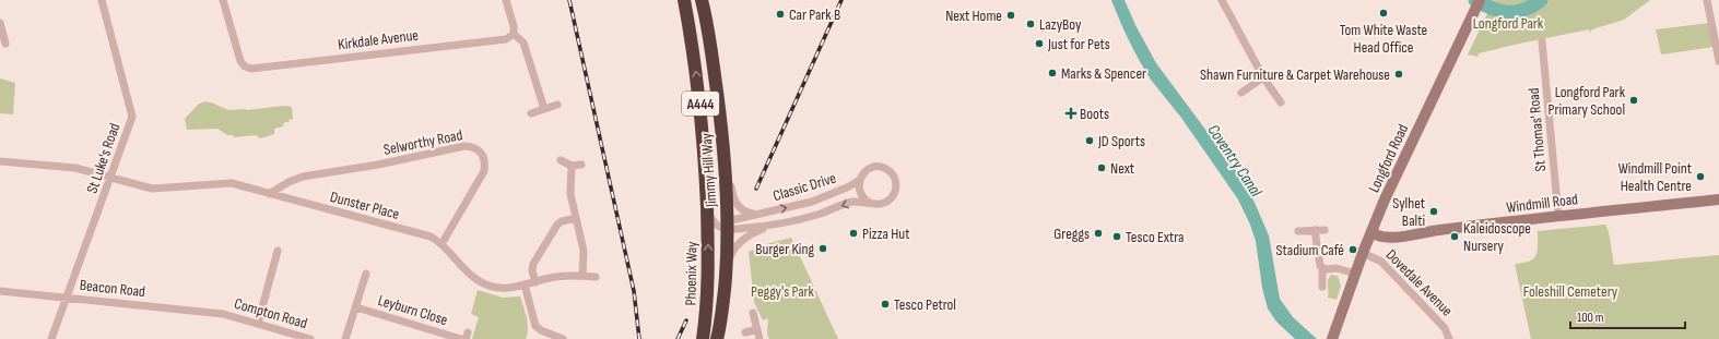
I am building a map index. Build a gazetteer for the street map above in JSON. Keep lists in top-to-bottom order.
{
  "streets": {
    "highway": ["A444", "Jimmy Hill Way", "Phoenix Way"],
    "main road": ["Longford Road", "Windmill Road"],
    "street": [
      "Kirkdale Avenue",
      "St Thomas' Road",
      "Selworthy Road",
      "St Luke's Road",
      "Classic Drive",
      "Dunster Place",
      "Dovedale Avenue",
      "Beacon Road",
      "Leyburn Close",
      "Compton Road"
    ]
  },
  "crossings": [
    ["St Thomas' Road", "Windmill Road"],
    ["Selworthy Road", "Dunster Place"],
    ["St Luke's Road", "Dunster Place"],
    ["St Luke's Road", "Beacon Road"],
    ["Longford Road", "Windmill Road"],
    ["Longford Road", "Dovedale Avenue"],
    ["Jimmy Hill Way", "Classic Drive"],
    ["Jimmy Hill Way", "Phoenix Way"],
    ["Classic Drive", "Phoenix Way"],
    ["Beacon Road", "Compton Road"]
  ],
  "one_way": ["Phoenix Way"],
  "water": ["Coventry Canal"],
  "parks": ["Longford Park", "Peggy's Park", "Foleshill Cemetery"],
  "places": {
    "other": [
      "Tom White Waste Head Office",
      "Car Park B",
      "Next Home",
      "LazyBoy",
      "Just for Pets",
      "Marks & Spencer",
      "Shawn Furniture & Carpet Warehouse",
      "Longford Park Primary School",
      "JD Sports",
      "Next",
      "Windmill Point Health Centre",
      "Sylhet Balti",
      "Pizza Hut",
      "Greggs",
      "Tesco Extra",
      "Kaleidoscope Nursery",
      "Burger King",
      "Stadium Café",
      "Tesco Petrol"
    ],
    "health": ["Boots"]
  },
  "scale_bar": "100 m"
}
